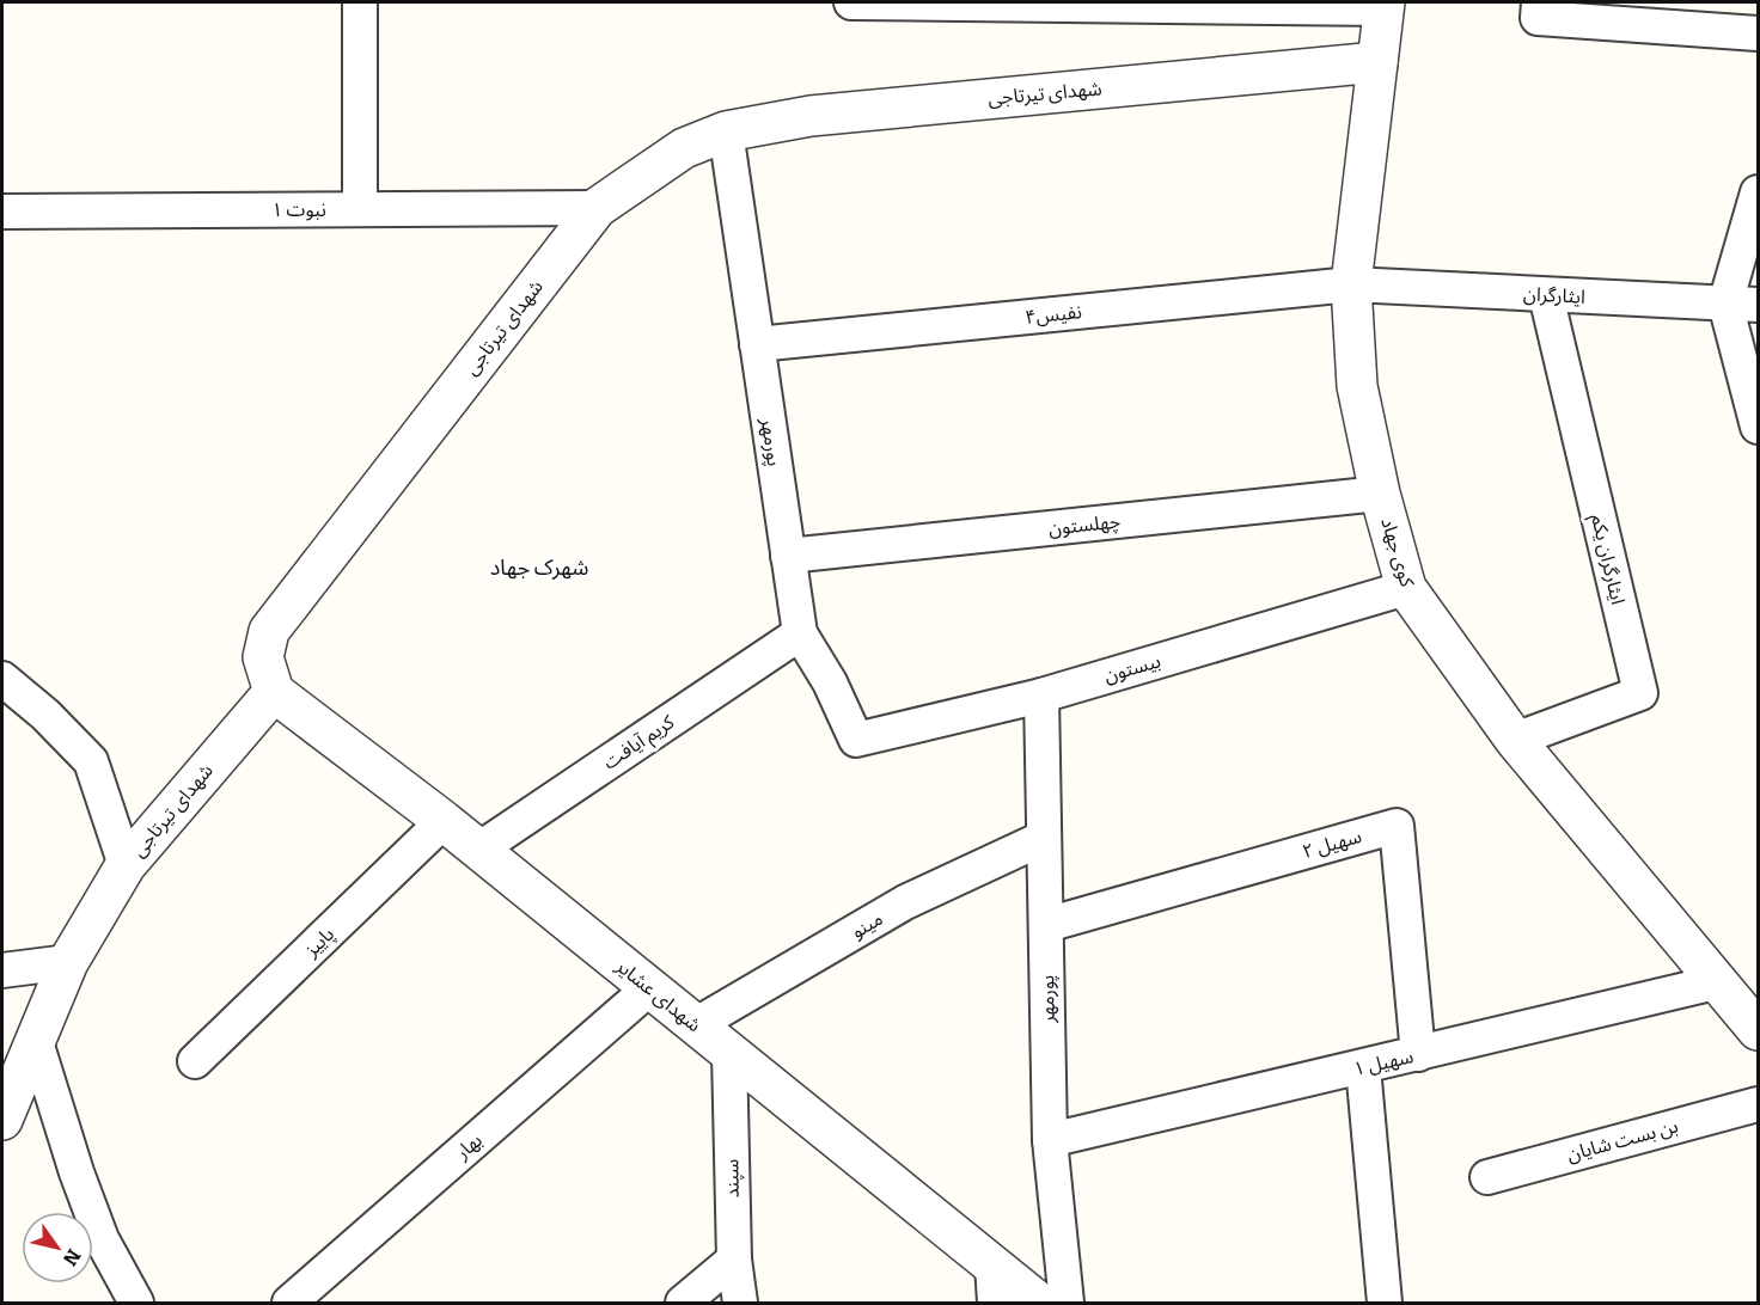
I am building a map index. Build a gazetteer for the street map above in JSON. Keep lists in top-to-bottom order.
{
  "streets": {
    "street": [
      "شهدای تیرتاجی",
      "نبوت ۱",
      "ایثارگران",
      "نفیس۴",
      "پورمهر",
      "چهلستون",
      "کوی جهاد",
      "ایثارگران یکم",
      "بیستون",
      "کریم آیافت",
      "سهیل ۲",
      "مینو",
      "پاییز",
      "شهدای عشایر",
      "سهیل ۱",
      "بن بست شایان",
      "بهار",
      "سپند"
    ]
  },
  "crossings": [
    ["شهدای تیرتاجی", "نبوت ۱"],
    ["شهدای تیرتاجی", "پورمهر"],
    ["شهدای تیرتاجی", "کوی جهاد"],
    ["شهدای تیرتاجی", "شهدای عشایر"],
    ["ایثارگران", "نفیس۴"],
    ["ایثارگران", "کوی جهاد"],
    ["ایثارگران", "ایثارگران یکم"],
    ["نفیس۴", "پورمهر"],
    ["نفیس۴", "کوی جهاد"],
    ["پورمهر", "چهلستون"],
    ["پورمهر", "بیستون"],
    ["پورمهر", "کریم آیافت"],
    ["پورمهر", "سهیل ۲"],
    ["پورمهر", "مینو"],
    ["پورمهر", "سهیل ۱"],
    ["چهلستون", "کوی جهاد"],
    ["کوی جهاد", "ایثارگران یکم"],
    ["کوی جهاد", "بیستون"],
    ["کوی جهاد", "سهیل ۱"],
    ["کریم آیافت", "شهدای عشایر"],
    ["سهیل ۲", "سهیل ۱"],
    ["مینو", "شهدای عشایر"],
    ["پاییز", "شهدای عشایر"],
    ["شهدای عشایر", "بهار"],
    ["شهدای عشایر", "سپند"]
  ],
  "districts": ["شهرک جهاد"],
  "north": "bottom right"
}
